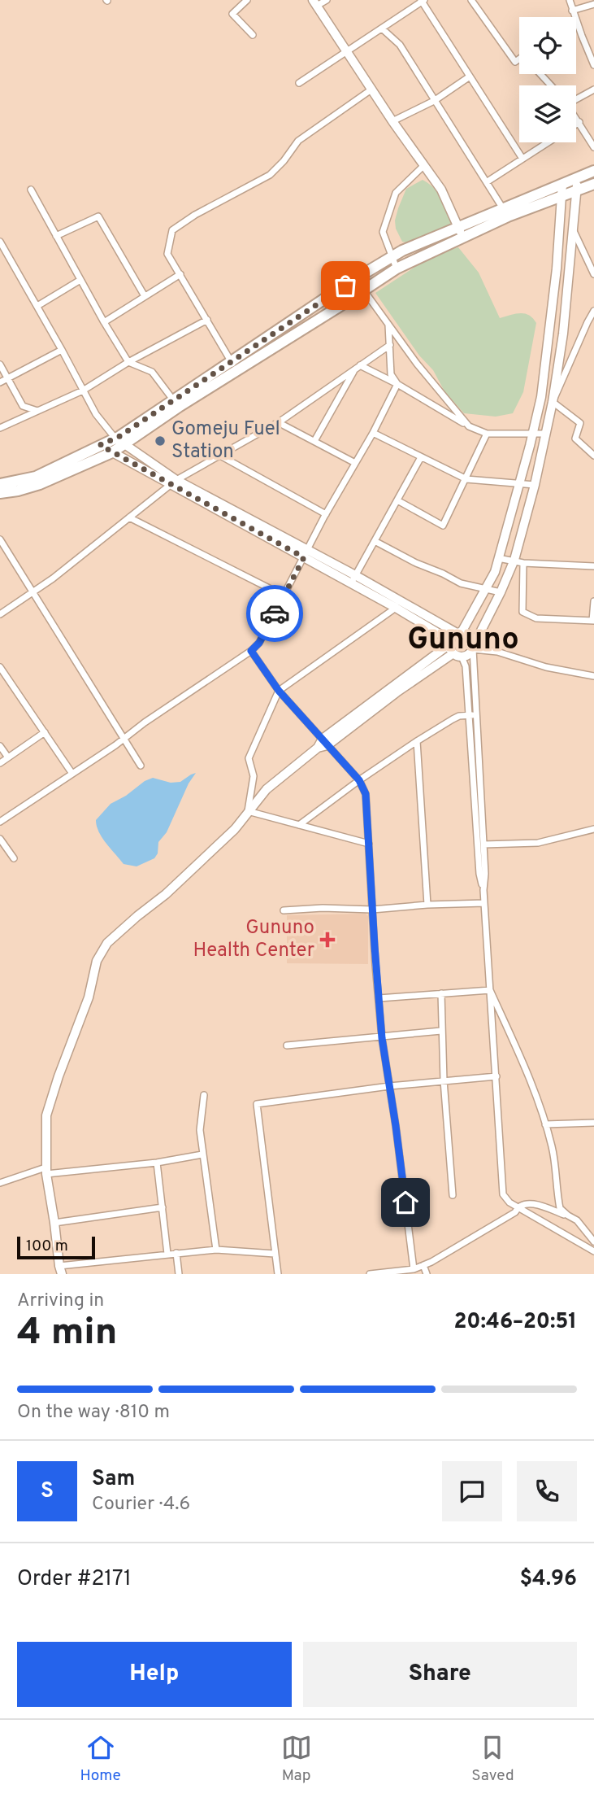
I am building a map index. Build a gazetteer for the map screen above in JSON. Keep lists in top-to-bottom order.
{
  "districts": ["Gununo"],
  "places": {
    "other": ["Gomeju Fuel Station"],
    "health": ["Gununo Health Center"]
  },
  "scale_bar": "100 m",
  "page": {
    "scale": "100 m",
    "heading": ["4 min", "Arriving in", "20:46–20:51"],
    "panel": [
      "Sam",
      "Courier · 4.6",
      "Order #2171",
      "$4.96"
    ],
    "bar": "On the way · 810 m",
    "round": "S",
    "buttons": ["Help", "Share"],
    "tabs": ["Home", "Map", "Saved"]
  }
}
